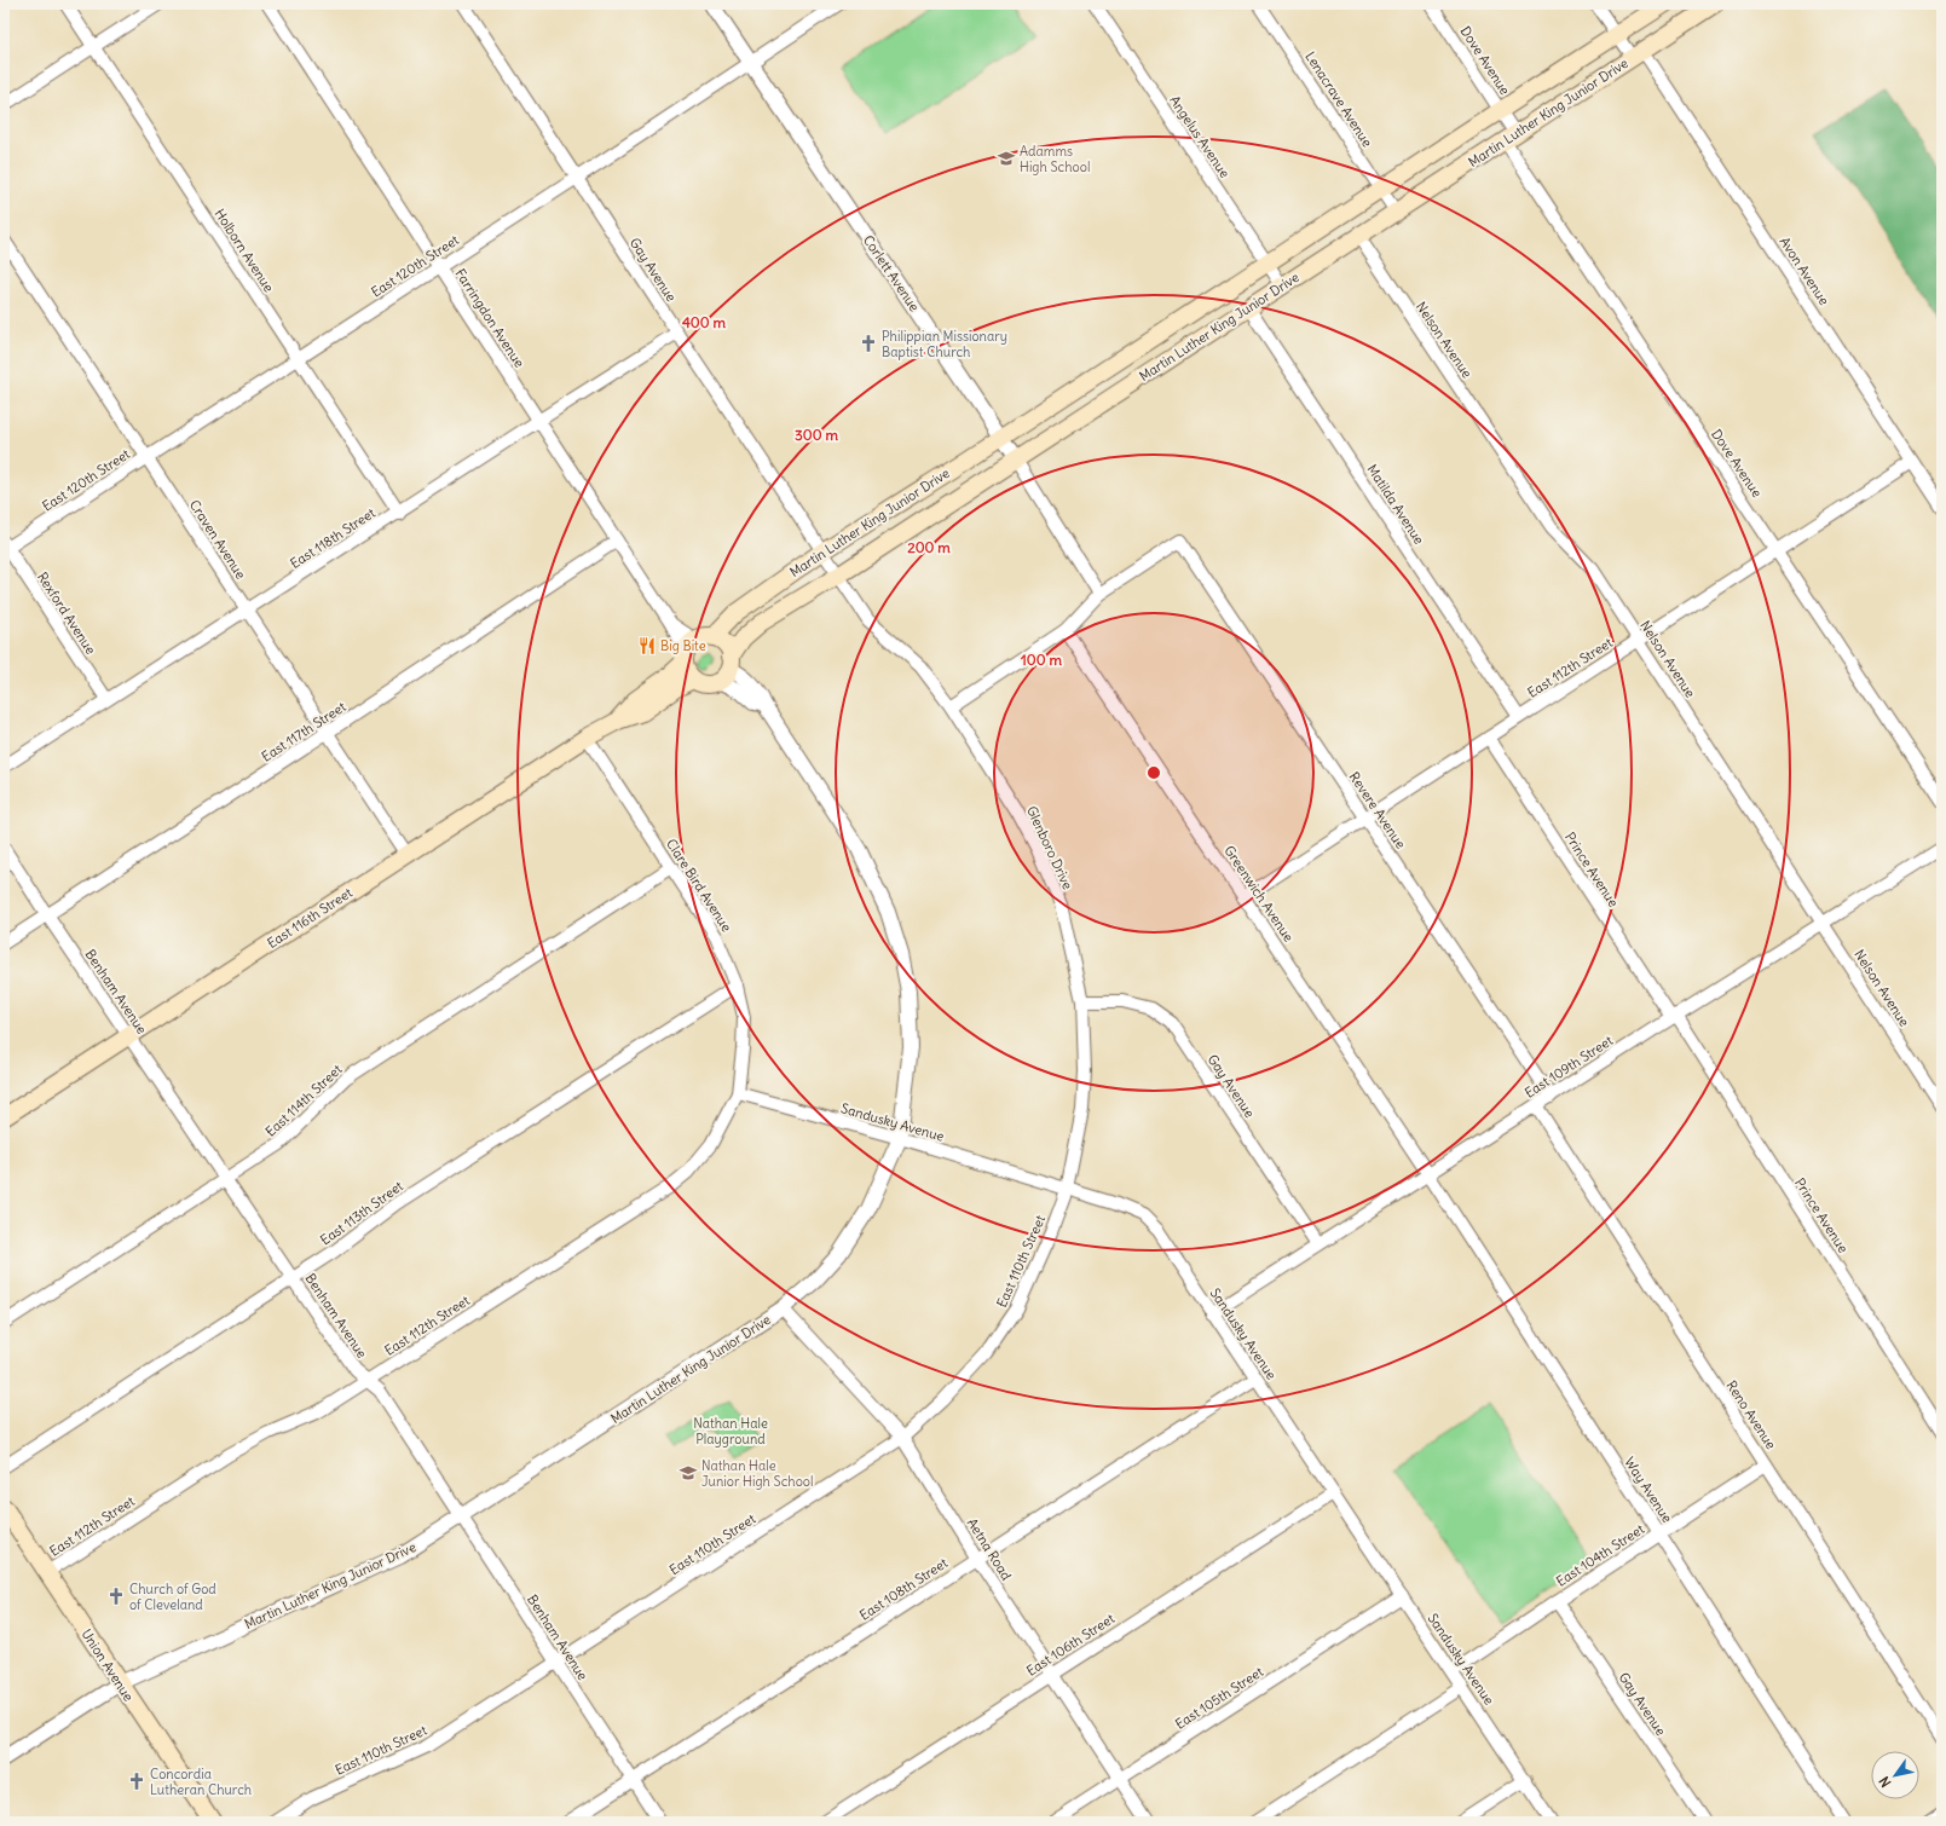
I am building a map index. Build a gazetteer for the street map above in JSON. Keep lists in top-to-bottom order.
{
  "streets": {
    "main road": ["Martin Luther King Junior Drive", "East 116th Street", "Union Avenue"],
    "street": [
      "Dove Avenue",
      "Lenacrave Avenue",
      "Angelus Avenue",
      "Holborn Avenue",
      "East 120th Street",
      "Gay Avenue",
      "Avon Avenue",
      "Corlett Avenue",
      "Farringdon Avenue",
      "Nelson Avenue",
      "Matilda Avenue",
      "East 118th Street",
      "Craven Avenue",
      "Rexford Avenue",
      "East 112th Street",
      "East 117th Street",
      "Revere Avenue",
      "Glenboro Drive",
      "Prince Avenue",
      "Clare Bird Avenue",
      "Greenwich Avenue",
      "Benham Avenue",
      "East 109th Street",
      "East 114th Street",
      "Sandusky Avenue",
      "East 113th Street",
      "East 110th Street",
      "Reno Avenue",
      "Way Avenue",
      "Aetna Road",
      "East 104th Street",
      "East 108th Street",
      "East 106th Street",
      "East 105th Street"
    ]
  },
  "crossings": [
    ["Dove Avenue", "Martin Luther King Junior Drive"],
    ["Dove Avenue", "East 112th Street"],
    ["Lenacrave Avenue", "Martin Luther King Junior Drive"],
    ["Martin Luther King Junior Drive", "Angelus Avenue"],
    ["Martin Luther King Junior Drive", "Gay Avenue"],
    ["Martin Luther King Junior Drive", "Avon Avenue"],
    ["Martin Luther King Junior Drive", "Corlett Avenue"],
    ["Martin Luther King Junior Drive", "Farringdon Avenue"],
    ["Martin Luther King Junior Drive", "Nelson Avenue"],
    ["Martin Luther King Junior Drive", "Matilda Avenue"],
    ["Martin Luther King Junior Drive", "Glenboro Drive"],
    ["Martin Luther King Junior Drive", "East 116th Street"],
    ["Martin Luther King Junior Drive", "Benham Avenue"],
    ["Martin Luther King Junior Drive", "Sandusky Avenue"],
    ["Martin Luther King Junior Drive", "Aetna Road"],
    ["Martin Luther King Junior Drive", "Union Avenue"],
    ["Holborn Avenue", "East 120th Street"],
    ["Holborn Avenue", "East 118th Street"],
    ["East 120th Street", "Gay Avenue"],
    ["East 120th Street", "Corlett Avenue"],
    ["East 120th Street", "Farringdon Avenue"],
    ["East 120th Street", "Craven Avenue"],
    ["East 120th Street", "Rexford Avenue"],
    ["Gay Avenue", "East 118th Street"],
    ["Gay Avenue", "Glenboro Drive"],
    ["Gay Avenue", "East 109th Street"],
    ["Gay Avenue", "East 104th Street"],
    ["Avon Avenue", "East 112th Street"],
    ["Corlett Avenue", "Revere Avenue"],
    ["Farringdon Avenue", "East 118th Street"],
    ["Farringdon Avenue", "East 117th Street"],
    ["Farringdon Avenue", "East 116th Street"],
    ["Nelson Avenue", "East 112th Street"],
    ["Nelson Avenue", "East 109th Street"],
    ["Matilda Avenue", "East 112th Street"],
    ["East 118th Street", "Craven Avenue"],
    ["East 118th Street", "Rexford Avenue"],
    ["Craven Avenue", "East 117th Street"],
    ["Craven Avenue", "East 116th Street"],
    ["East 112th Street", "Revere Avenue"],
    ["East 112th Street", "Prince Avenue"],
    ["East 112th Street", "Clare Bird Avenue"],
    ["East 112th Street", "Greenwich Avenue"],
    ["East 112th Street", "Benham Avenue"],
    ["East 112th Street", "Sandusky Avenue"],
    ["East 112th Street", "Union Avenue"],
    ["East 117th Street", "Benham Avenue"],
    ["Revere Avenue", "East 109th Street"],
    ["Glenboro Drive", "Sandusky Avenue"],
    ["Glenboro Drive", "East 110th Street"],
    ["Prince Avenue", "East 109th Street"],
    ["Clare Bird Avenue", "East 116th Street"],
    ["Clare Bird Avenue", "East 114th Street"],
    ["Clare Bird Avenue", "Sandusky Avenue"],
    ["Clare Bird Avenue", "East 113th Street"],
    ["Greenwich Avenue", "East 109th Street"],
    ["Greenwich Avenue", "Way Avenue"],
    ["East 116th Street", "Benham Avenue"],
    ["Benham Avenue", "East 114th Street"],
    ["Benham Avenue", "East 113th Street"],
    ["Benham Avenue", "East 110th Street"],
    ["Benham Avenue", "East 108th Street"],
    ["East 109th Street", "Sandusky Avenue"],
    ["East 109th Street", "Reno Avenue"],
    ["East 109th Street", "Way Avenue"],
    ["Sandusky Avenue", "East 110th Street"],
    ["Sandusky Avenue", "East 104th Street"],
    ["Sandusky Avenue", "East 108th Street"],
    ["Sandusky Avenue", "East 106th Street"],
    ["Sandusky Avenue", "East 105th Street"],
    ["East 110th Street", "Aetna Road"],
    ["Reno Avenue", "East 104th Street"],
    ["Way Avenue", "East 104th Street"],
    ["Aetna Road", "East 108th Street"],
    ["Aetna Road", "East 106th Street"],
    ["Aetna Road", "East 105th Street"]
  ],
  "parks": ["Nathan Hale Playground"],
  "places": {
    "school or university": ["Adamms High School", "Nathan Hale Junior High School"],
    "church": ["Philippian Missionary Baptist Church", "Church of God of Cleveland", "Concordia Lutheran Church"],
    "restaurant": ["Big Bite"]
  },
  "north": "bottom left",
  "rings": [
    "400 m",
    "300 m",
    "200 m",
    "100 m"
  ]
}
